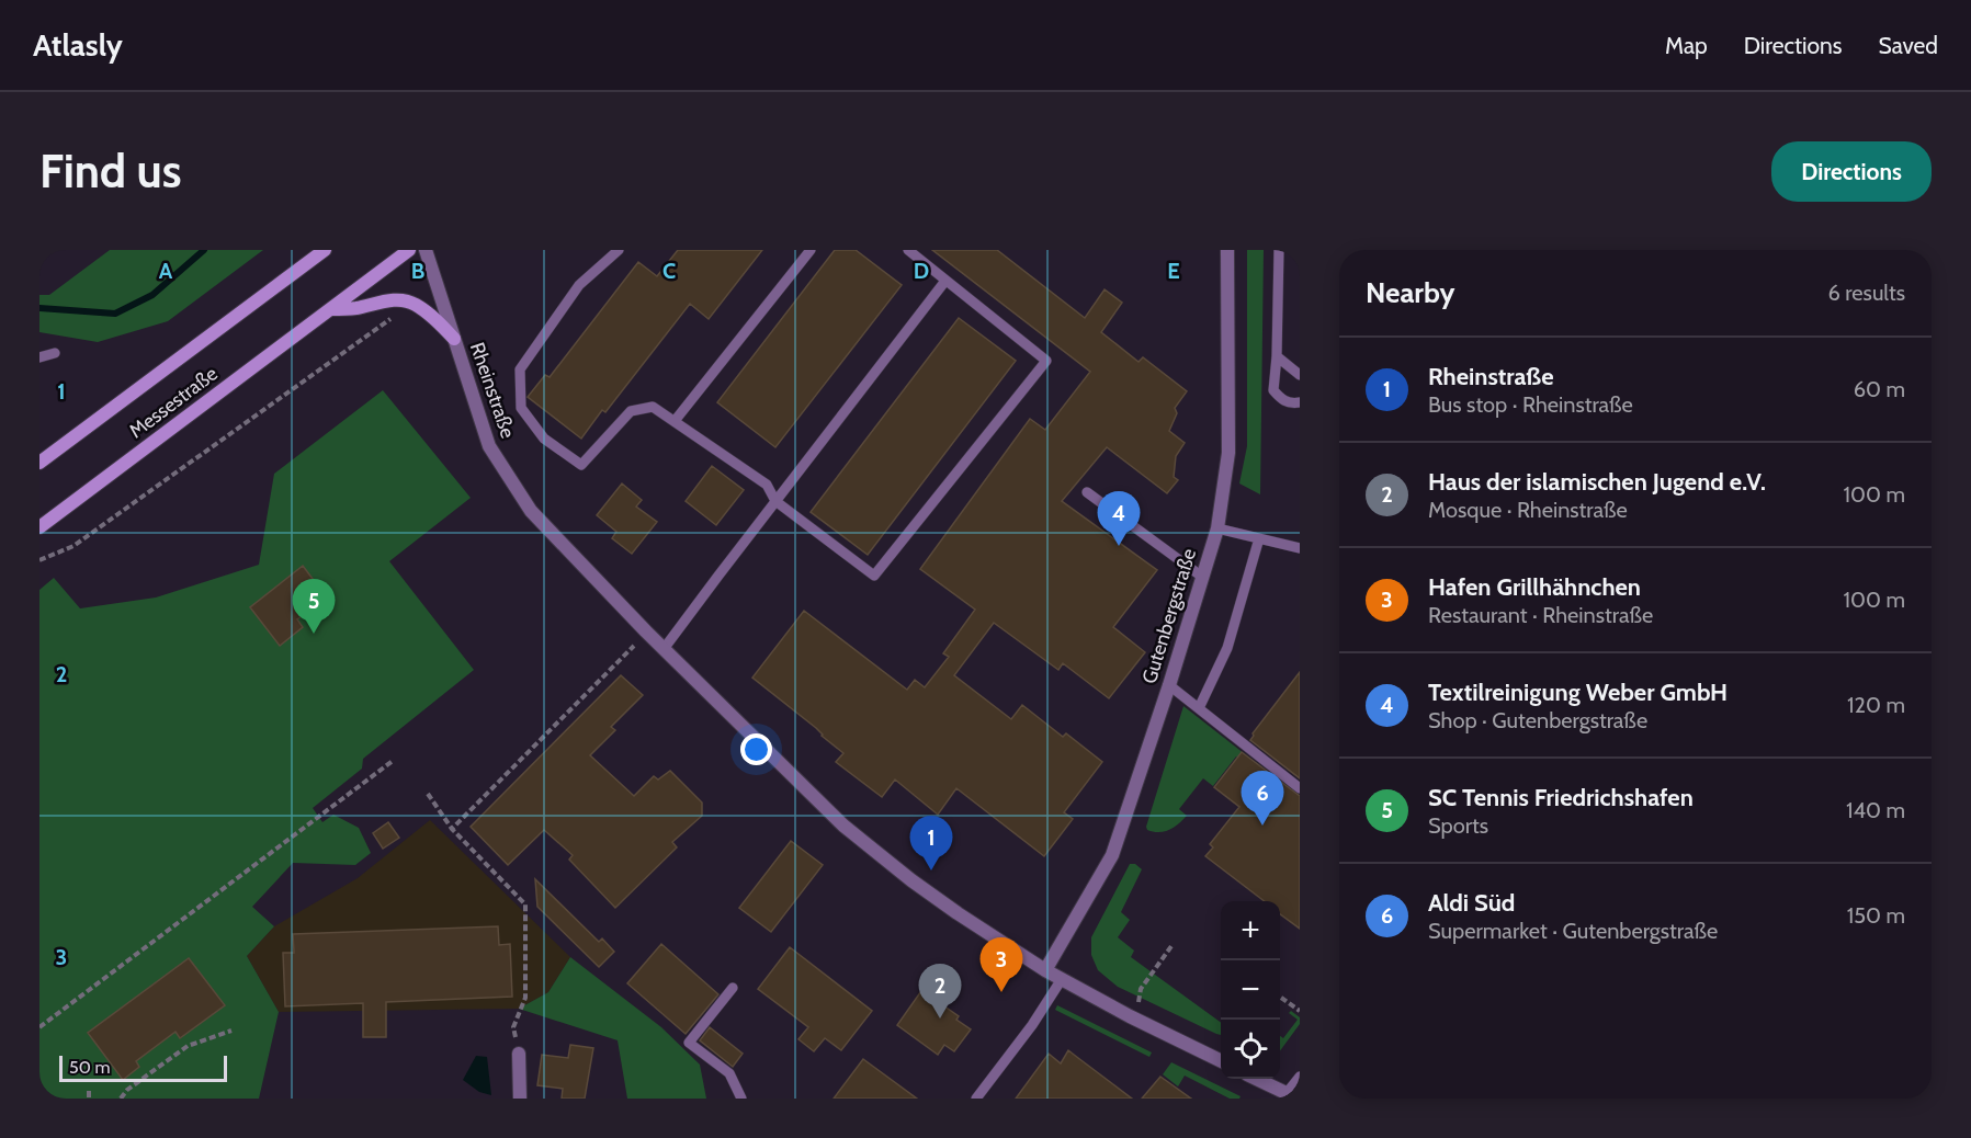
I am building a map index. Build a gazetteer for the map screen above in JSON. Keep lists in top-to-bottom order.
{
  "streets": {
    "street": ["Rheinstraße", "Messestraße", "Gutenbergstraße"]
  },
  "crossings": [
    ["Rheinstraße", "Gutenbergstraße"]
  ],
  "scale_bar": "50 m",
  "page": {
    "header": "Atlasly",
    "nav": ["Map", "Directions", "Saved"],
    "buttons": "Directions",
    "title": "Find us",
    "heading": ["Nearby", "6 results"],
    "list": [
      {
        "mark": "1",
        "name": "Rheinstraße",
        "note": "Bus stop · Rheinstraße",
        "value": "60 m"
      },
      {
        "mark": "2",
        "name": "Haus der islamischen Jugend e.V.",
        "note": "Mosque · Rheinstraße",
        "value": "100 m"
      },
      {
        "mark": "3",
        "name": "Hafen Grillhähnchen",
        "note": "Restaurant · Rheinstraße",
        "value": "100 m"
      },
      {
        "mark": "4",
        "name": "Textilreinigung Weber GmbH",
        "note": "Shop · Gutenbergstraße",
        "value": "120 m"
      },
      {
        "mark": "5",
        "name": "SC Tennis Friedrichshafen",
        "note": "Sports",
        "value": "140 m"
      },
      {
        "mark": "6",
        "name": "Aldi Süd",
        "note": "Supermarket · Gutenbergstraße",
        "value": "150 m"
      }
    ],
    "pins": [
      "4",
      "5",
      "6",
      "1",
      "3",
      "2"
    ],
    "map_buttons": ["+", "−"],
    "scale": "50 m"
  },
  "grid": {
    "columns": [
      "A",
      "B",
      "C",
      "D",
      "E"
    ],
    "rows": ["1", "2", "3"]
  }
}
